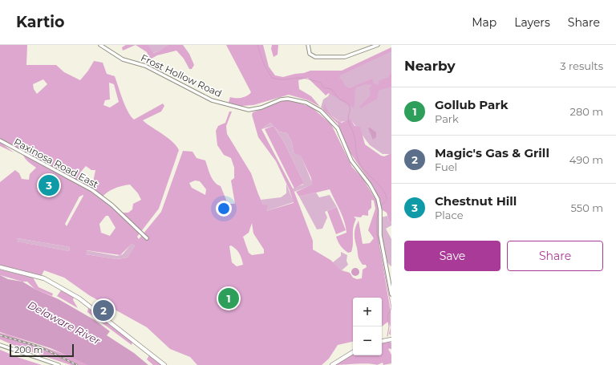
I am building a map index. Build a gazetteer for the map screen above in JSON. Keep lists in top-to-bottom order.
{
  "streets": {
    "street": ["Frost Hollow Road", "Paxinosa Road East"]
  },
  "water": ["Delaware River"],
  "scale_bar": "200 m",
  "page": {
    "header": "Kartio",
    "nav": ["Map", "Layers", "Share"],
    "heading": ["Nearby", "3 results"],
    "list": [
      {
        "mark": "1",
        "name": "Gollub Park",
        "note": "Park",
        "value": "280 m"
      },
      {
        "mark": "2",
        "name": "Magic's Gas & Grill",
        "note": "Fuel",
        "value": "490 m"
      },
      {
        "mark": "3",
        "name": "Chestnut Hill",
        "note": "Place",
        "value": "550 m"
      }
    ],
    "pins": ["3", "1", "2"],
    "buttons": ["Save", "Share"],
    "map_buttons": ["+", "−"],
    "scale": "200 m"
  }
}
